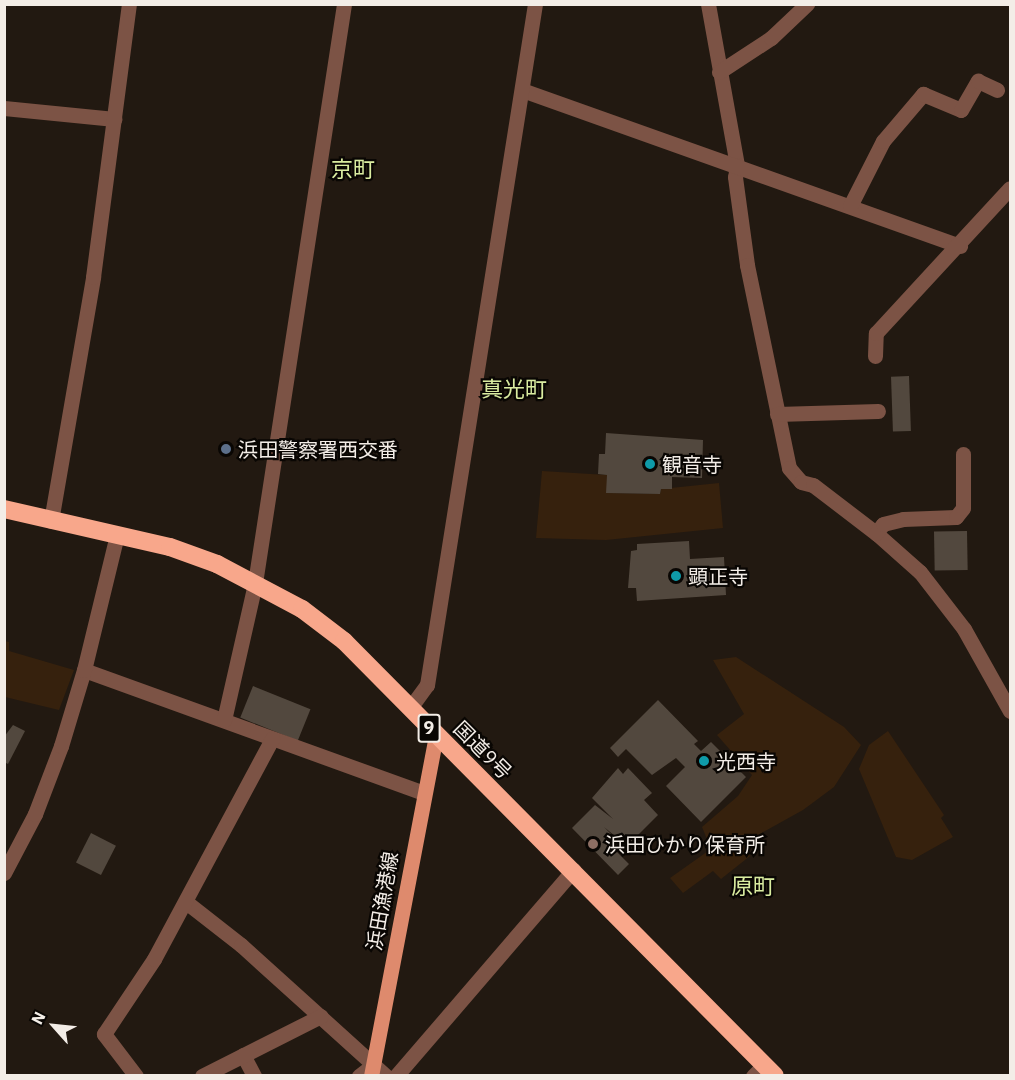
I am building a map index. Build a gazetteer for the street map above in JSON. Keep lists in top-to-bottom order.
{
  "streets": {
    "highway": ["9", "国道9号"],
    "main road": ["浜田漁港線"]
  },
  "crossings": [
    ["国道9号", "浜田漁港線"]
  ],
  "districts": ["京町", "真光町", "原町"],
  "places": [
    "浜田警察署西交番",
    "観音寺",
    "顕正寺",
    "光西寺",
    "浜田ひかり保育所"
  ],
  "north": "top left"
}
